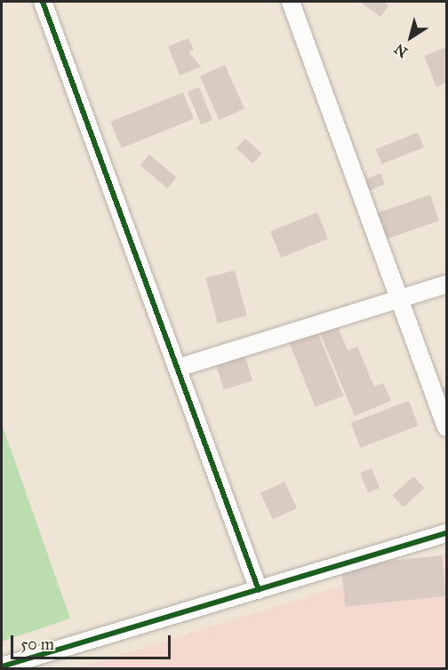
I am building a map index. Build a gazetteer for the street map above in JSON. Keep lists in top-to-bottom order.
{
  "scale_bar": "50 m",
  "north": "bottom left"
}
